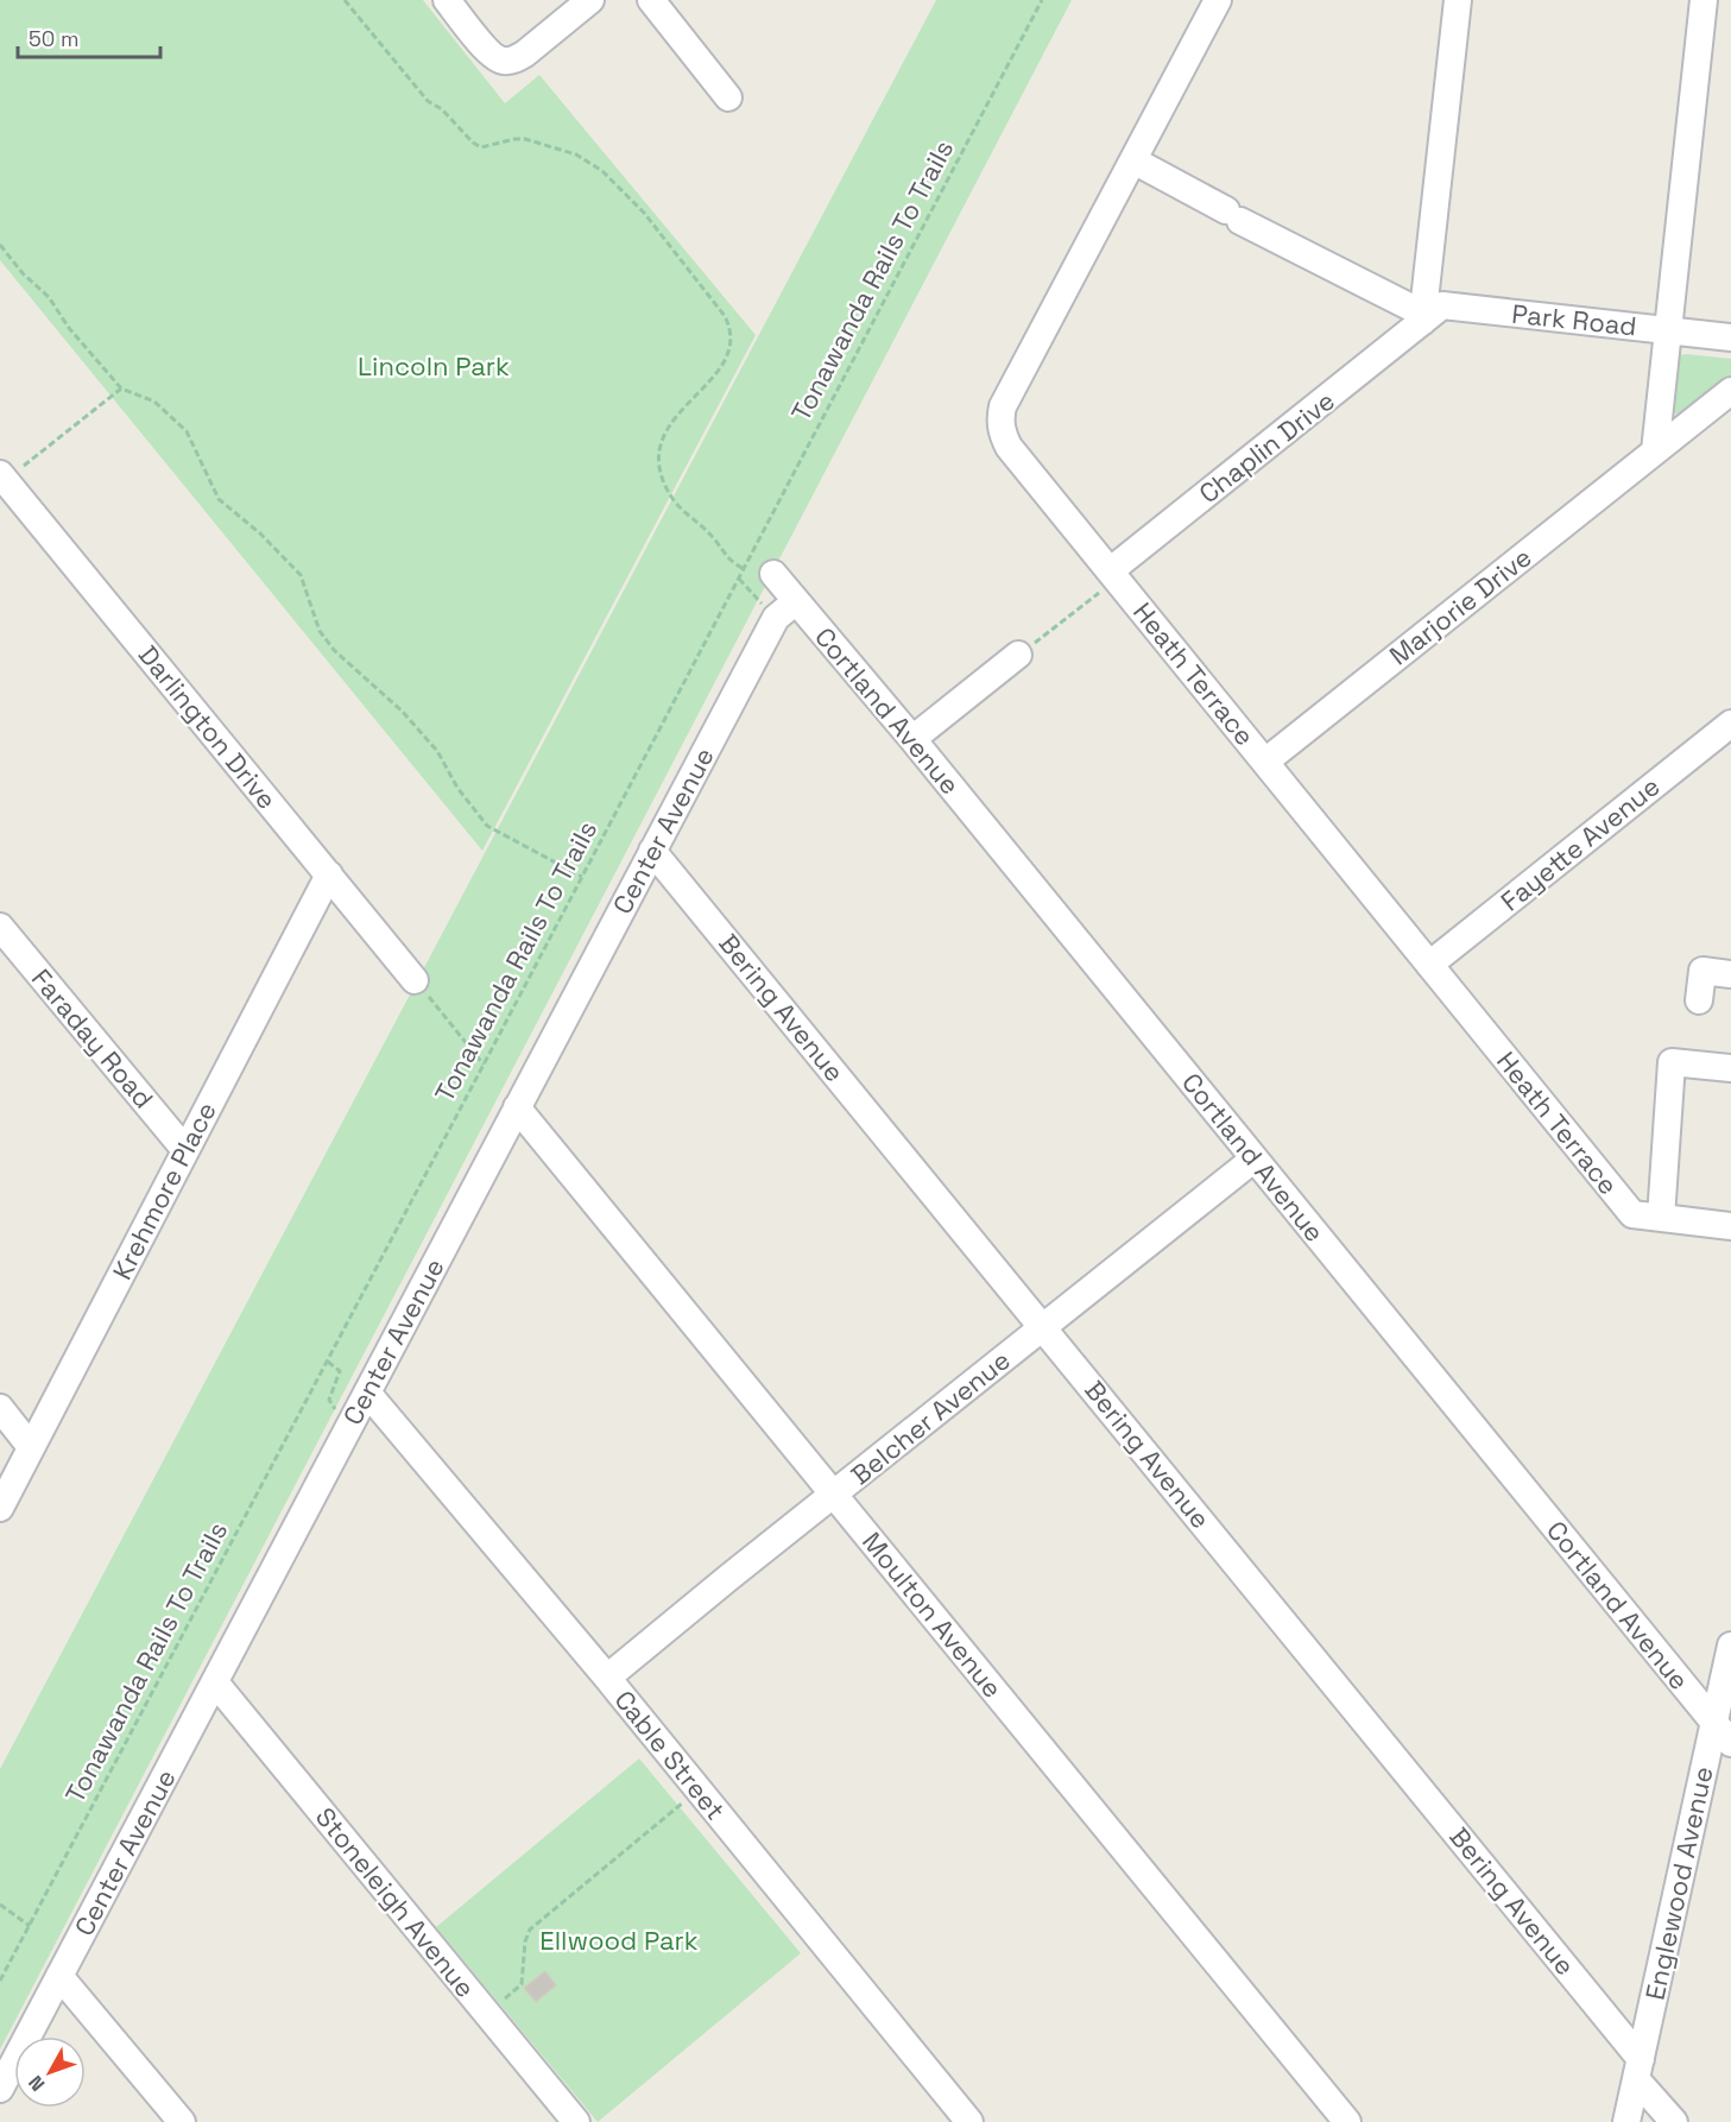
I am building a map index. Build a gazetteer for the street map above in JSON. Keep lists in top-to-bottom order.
{
  "streets": {
    "street": [
      "Park Road",
      "Chaplin Drive",
      "Marjorie Drive",
      "Heath Terrace",
      "Cortland Avenue",
      "Darlington Drive",
      "Center Avenue",
      "Fayette Avenue",
      "Bering Avenue",
      "Faraday Road",
      "Krehmore Place",
      "Belcher Avenue",
      "Moulton Avenue",
      "Cable Street",
      "Englewood Avenue",
      "Stoneleigh Avenue"
    ],
    "path": ["Tonawanda Rails To Trails"]
  },
  "crossings": [
    ["Park Road", "Chaplin Drive"],
    ["Chaplin Drive", "Heath Terrace"],
    ["Marjorie Drive", "Heath Terrace"],
    ["Heath Terrace", "Fayette Avenue"],
    ["Cortland Avenue", "Center Avenue"],
    ["Cortland Avenue", "Belcher Avenue"],
    ["Cortland Avenue", "Englewood Avenue"],
    ["Darlington Drive", "Krehmore Place"],
    ["Center Avenue", "Bering Avenue"],
    ["Center Avenue", "Moulton Avenue"],
    ["Center Avenue", "Cable Street"],
    ["Center Avenue", "Stoneleigh Avenue"],
    ["Bering Avenue", "Belcher Avenue"],
    ["Bering Avenue", "Englewood Avenue"],
    ["Faraday Road", "Krehmore Place"],
    ["Belcher Avenue", "Moulton Avenue"],
    ["Belcher Avenue", "Cable Street"]
  ],
  "parks": ["Lincoln Park", "Ellwood Park"],
  "scale_bar": "50 m",
  "north": "bottom left"
}
